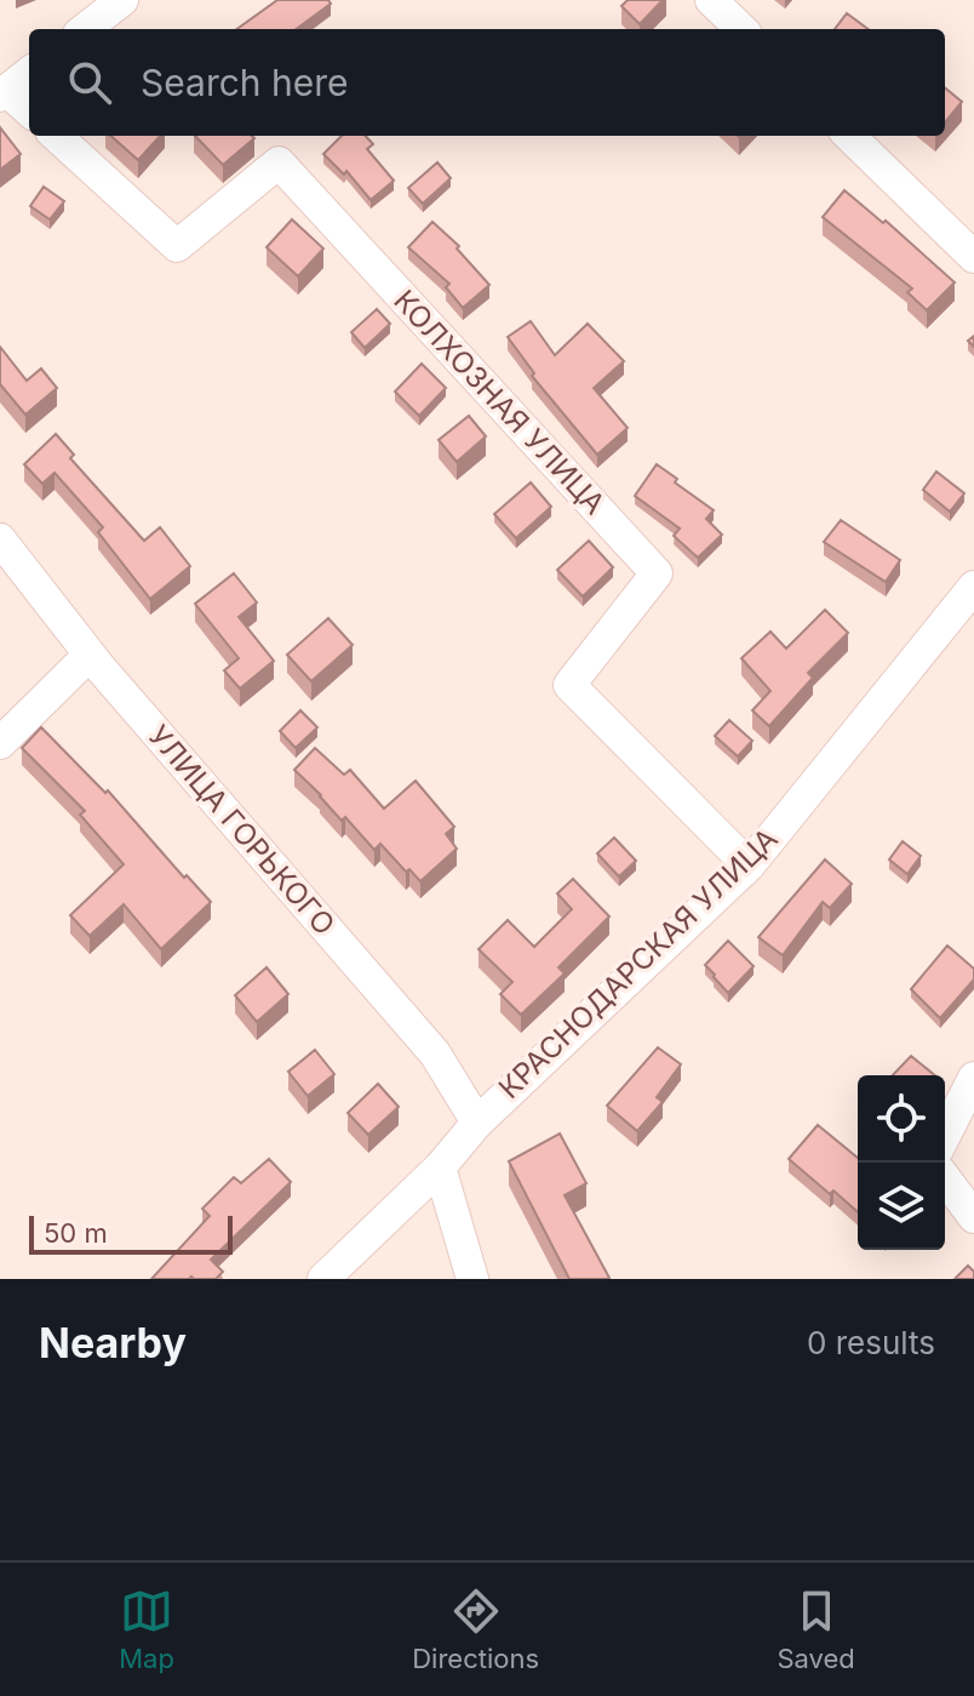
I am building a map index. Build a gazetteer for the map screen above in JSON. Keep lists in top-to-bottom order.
{
  "streets": {
    "street": ["КОЛХОЗНАЯ УЛИЦА", "УЛИЦА ГОРЬКОГО", "КРАСНОДАРСКАЯ УЛИЦА"]
  },
  "crossings": [
    ["КОЛХОЗНАЯ УЛИЦА", "КРАСНОДАРСКАЯ УЛИЦА"],
    ["УЛИЦА ГОРЬКОГО", "КРАСНОДАРСКАЯ УЛИЦА"]
  ],
  "scale_bar": "50 m",
  "page": {
    "search": "Search here",
    "scale": "50 m",
    "heading": ["Nearby", "0 results"],
    "nav": ["Map", "Directions", "Saved"]
  }
}
